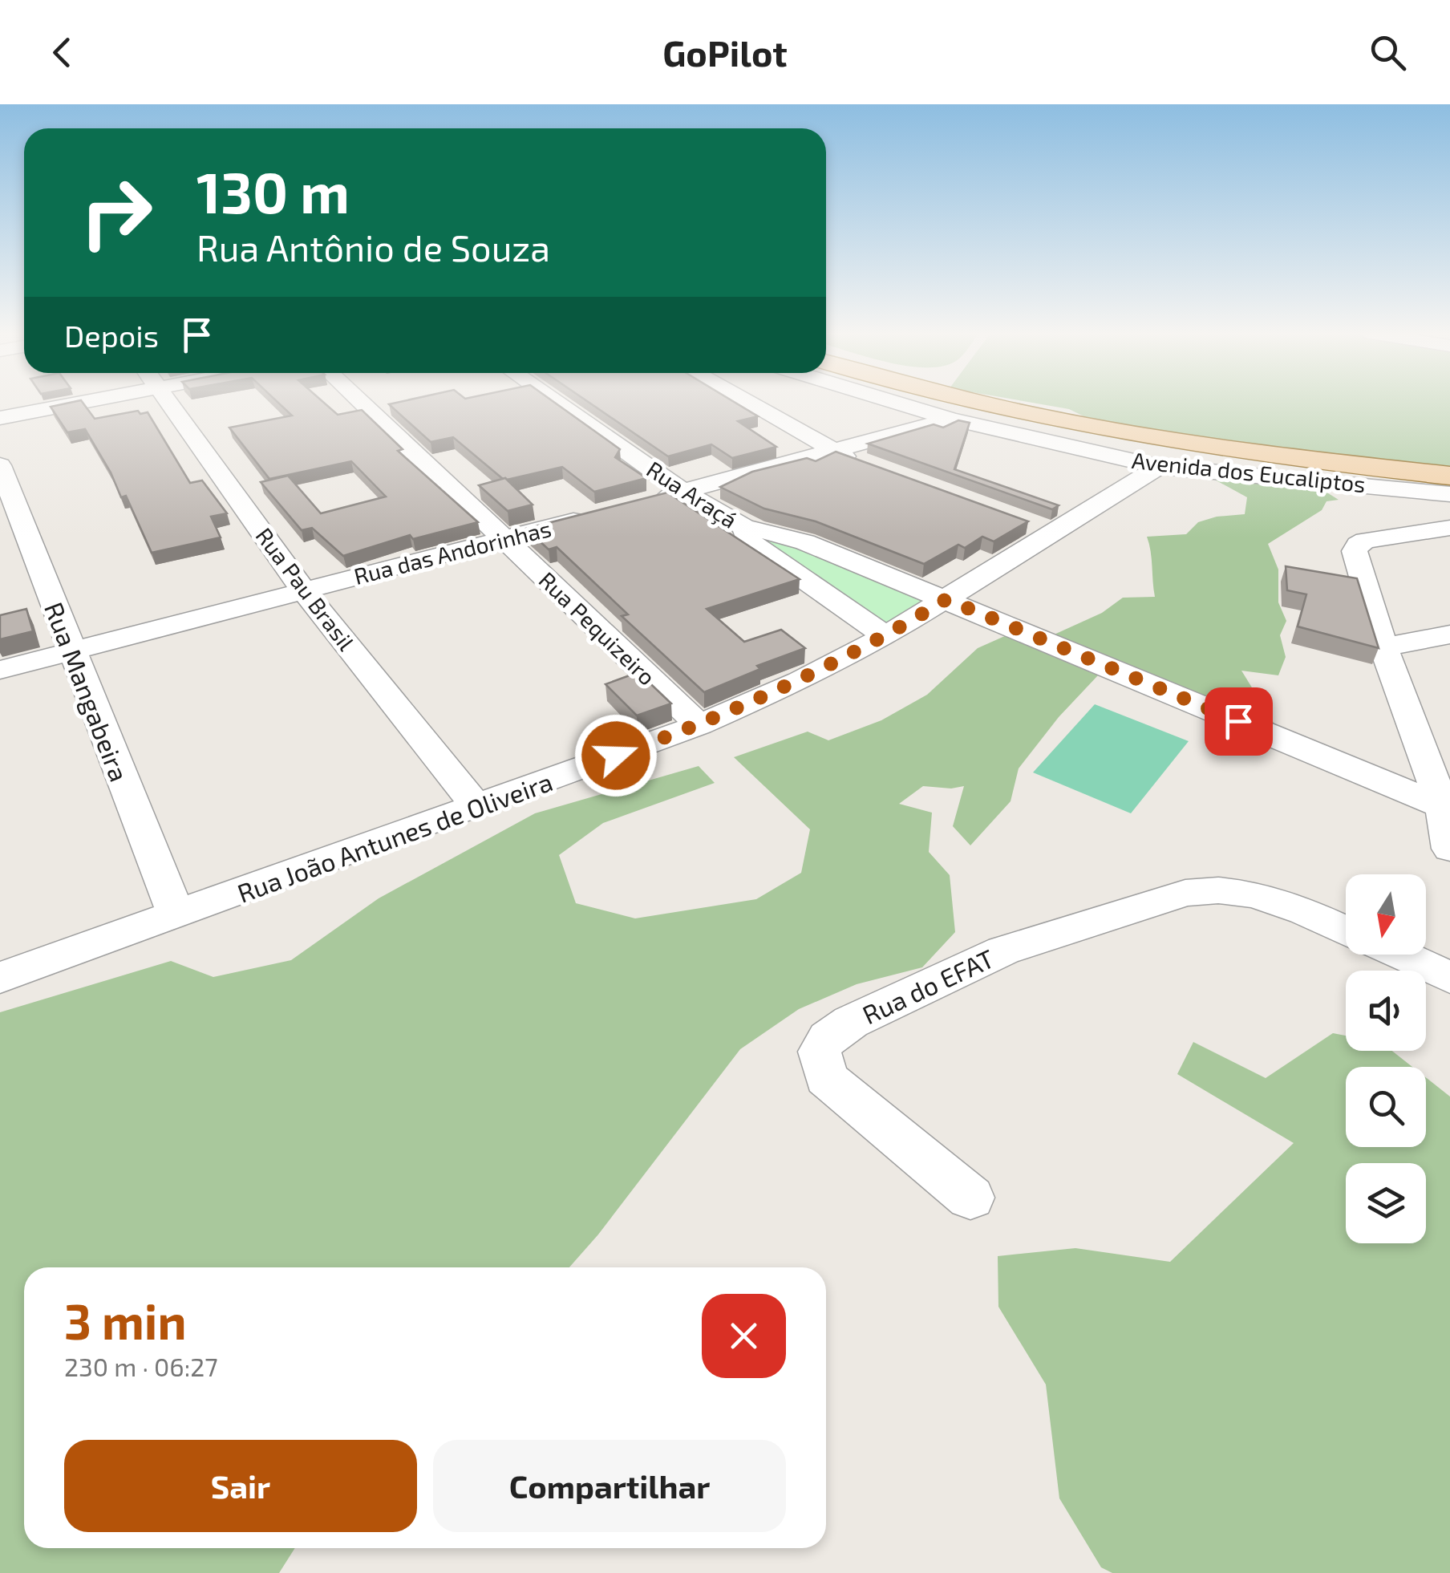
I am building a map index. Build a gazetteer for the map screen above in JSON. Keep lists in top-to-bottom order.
{
  "streets": {
    "street": [
      "Avenida dos Eucaliptos",
      "Rua Araçá",
      "Rua das Andorinhas",
      "Rua Pau Brasil",
      "Rua Pequizeiro",
      "Rua Mangabeira",
      "Rua João Antunes de Oliveira",
      "Rua do EFAT"
    ]
  },
  "crossings": [
    ["Avenida dos Eucaliptos", "Rua João Antunes de Oliveira"],
    ["Rua Araçá", "Rua João Antunes de Oliveira"],
    ["Rua das Andorinhas", "Rua Pau Brasil"],
    ["Rua das Andorinhas", "Rua Pequizeiro"],
    ["Rua das Andorinhas", "Rua Mangabeira"],
    ["Rua Pau Brasil", "Rua João Antunes de Oliveira"],
    ["Rua Pequizeiro", "Rua João Antunes de Oliveira"],
    ["Rua Mangabeira", "Rua João Antunes de Oliveira"]
  ],
  "north": "bottom",
  "page": {
    "header": "GoPilot",
    "turn": ["130 m", "Rua Antônio de Souza"],
    "then": "Depois",
    "heading": ["3 min", "230 m · 06:27"],
    "buttons": ["Sair", "Compartilhar"]
  }
}
